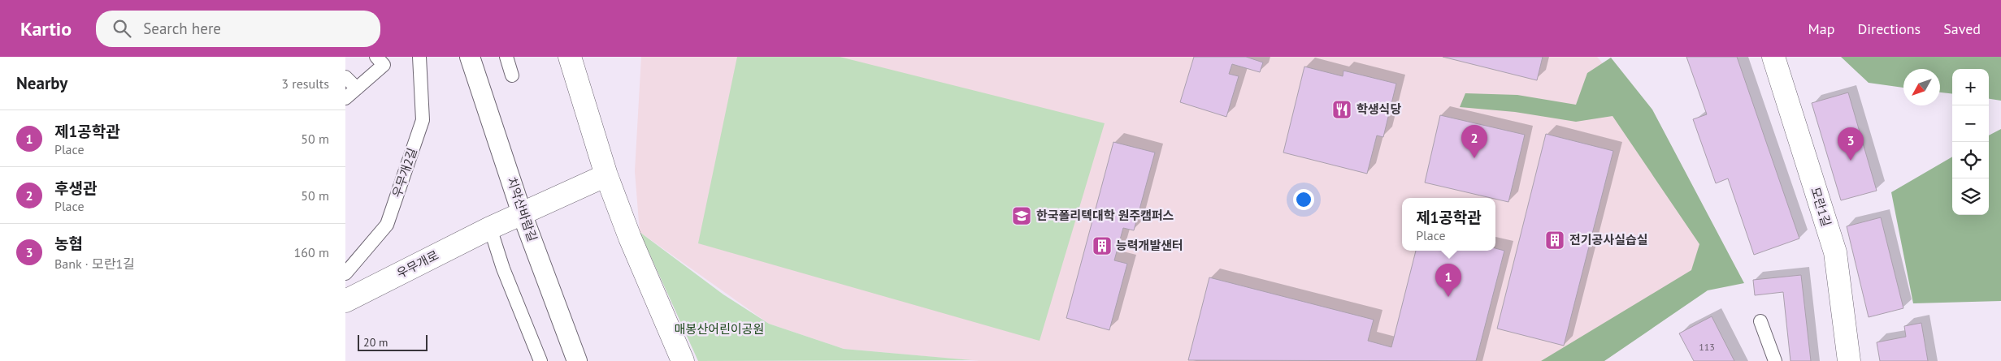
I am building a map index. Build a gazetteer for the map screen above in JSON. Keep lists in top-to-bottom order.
{
  "streets": {
    "street": ["모란1길", "치악산바람길", "우무개로"],
    "lane": ["우무개2길"]
  },
  "crossings": [
    ["치악산바람길", "우무개로"]
  ],
  "parks": ["매봉산어린이공원"],
  "places": {
    "restaurant": ["학생식당"],
    "school or university": ["한국폴리텍대학 원주캠퍼스"],
    "building": ["전기공사실습실", "능력개발샌터"]
  },
  "house_numbers": ["113"],
  "scale_bar": "20 m",
  "north": "bottom left",
  "page": {
    "header": "Kartio",
    "search": "Search here",
    "nav": ["Map", "Directions", "Saved"],
    "heading": ["Nearby", "3 results"],
    "map_buttons": ["+", "−"],
    "list": [
      {
        "mark": "1",
        "name": "제1공학관",
        "note": "Place",
        "value": "50 m"
      },
      {
        "mark": "2",
        "name": "후생관",
        "note": "Place",
        "value": "50 m"
      },
      {
        "mark": "3",
        "name": "농협",
        "note": "Bank · 모란1길",
        "value": "160 m"
      }
    ],
    "pins": ["2", "3", "1"],
    "popup": ["제1공학관", "Place"],
    "scale": "20 m"
  }
}
